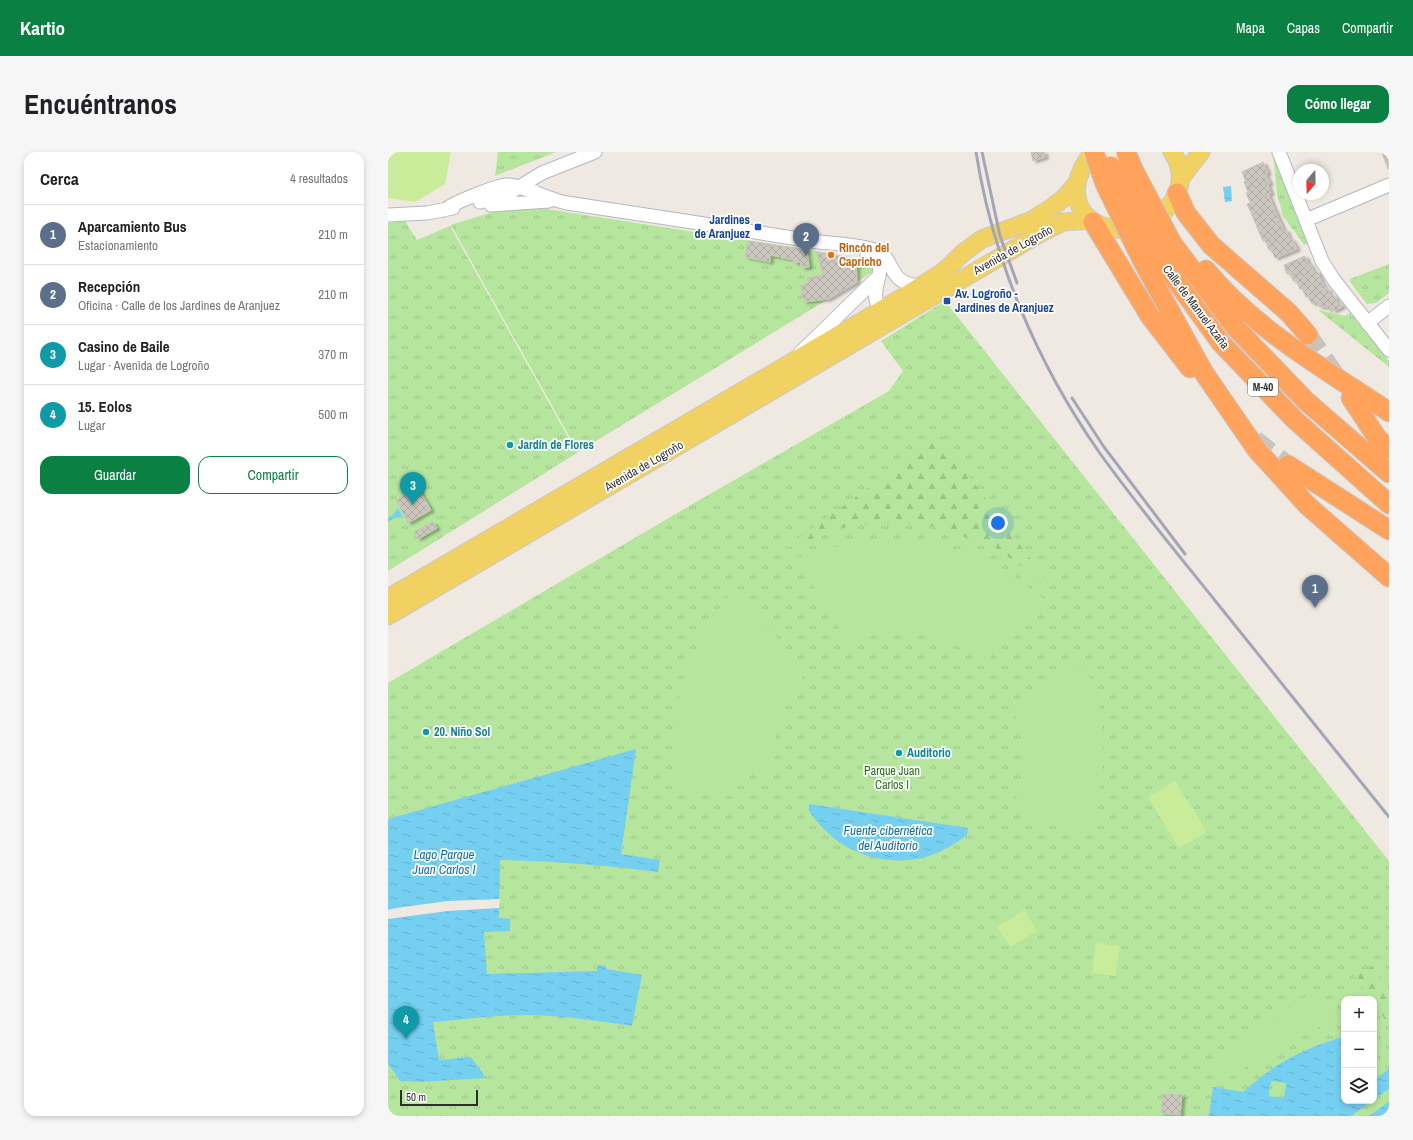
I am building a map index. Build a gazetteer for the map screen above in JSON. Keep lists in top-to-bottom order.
{
  "streets": {
    "highway": ["Calle de Manuel Azaña", "M-40"],
    "main road": ["Avenida de Logroño"]
  },
  "water": ["Fuente cibernética del Auditorio", "Lago Parque Juan Carlos I"],
  "parks": ["Parque Juan Carlos I"],
  "places": {
    "transit": ["Jardines de Aranjuez", "Av. Logroño - Jardines de Aranjuez"],
    "other": [
      "Rincón del Capricho",
      "Jardín de Flores",
      "20. Niño Sol",
      "Auditorio"
    ]
  },
  "scale_bar": "50 m",
  "north": "bottom",
  "page": {
    "header": "Kartio",
    "nav": ["Mapa", "Capas", "Compartir"],
    "title": "Encuéntranos",
    "buttons": [
      "Cómo llegar",
      ["Guardar", "Compartir"]
    ],
    "heading": ["Cerca", "4 resultados"],
    "list": [
      {
        "mark": "1",
        "name": "Aparcamiento Bus",
        "note": "Estacionamiento",
        "value": "210 m"
      },
      {
        "mark": "2",
        "name": "Recepción",
        "note": "Oficina · Calle de los Jardines de Aranjuez",
        "value": "210 m"
      },
      {
        "mark": "3",
        "name": "Casino de Baile",
        "note": "Lugar · Avenida de Logroño",
        "value": "370 m"
      },
      {
        "mark": "4",
        "name": "15. Eolos",
        "note": "Lugar",
        "value": "500 m"
      }
    ],
    "pins": [
      "2",
      "3",
      "1",
      "4"
    ],
    "map_buttons": ["+", "−"],
    "scale": "50 m"
  }
}
